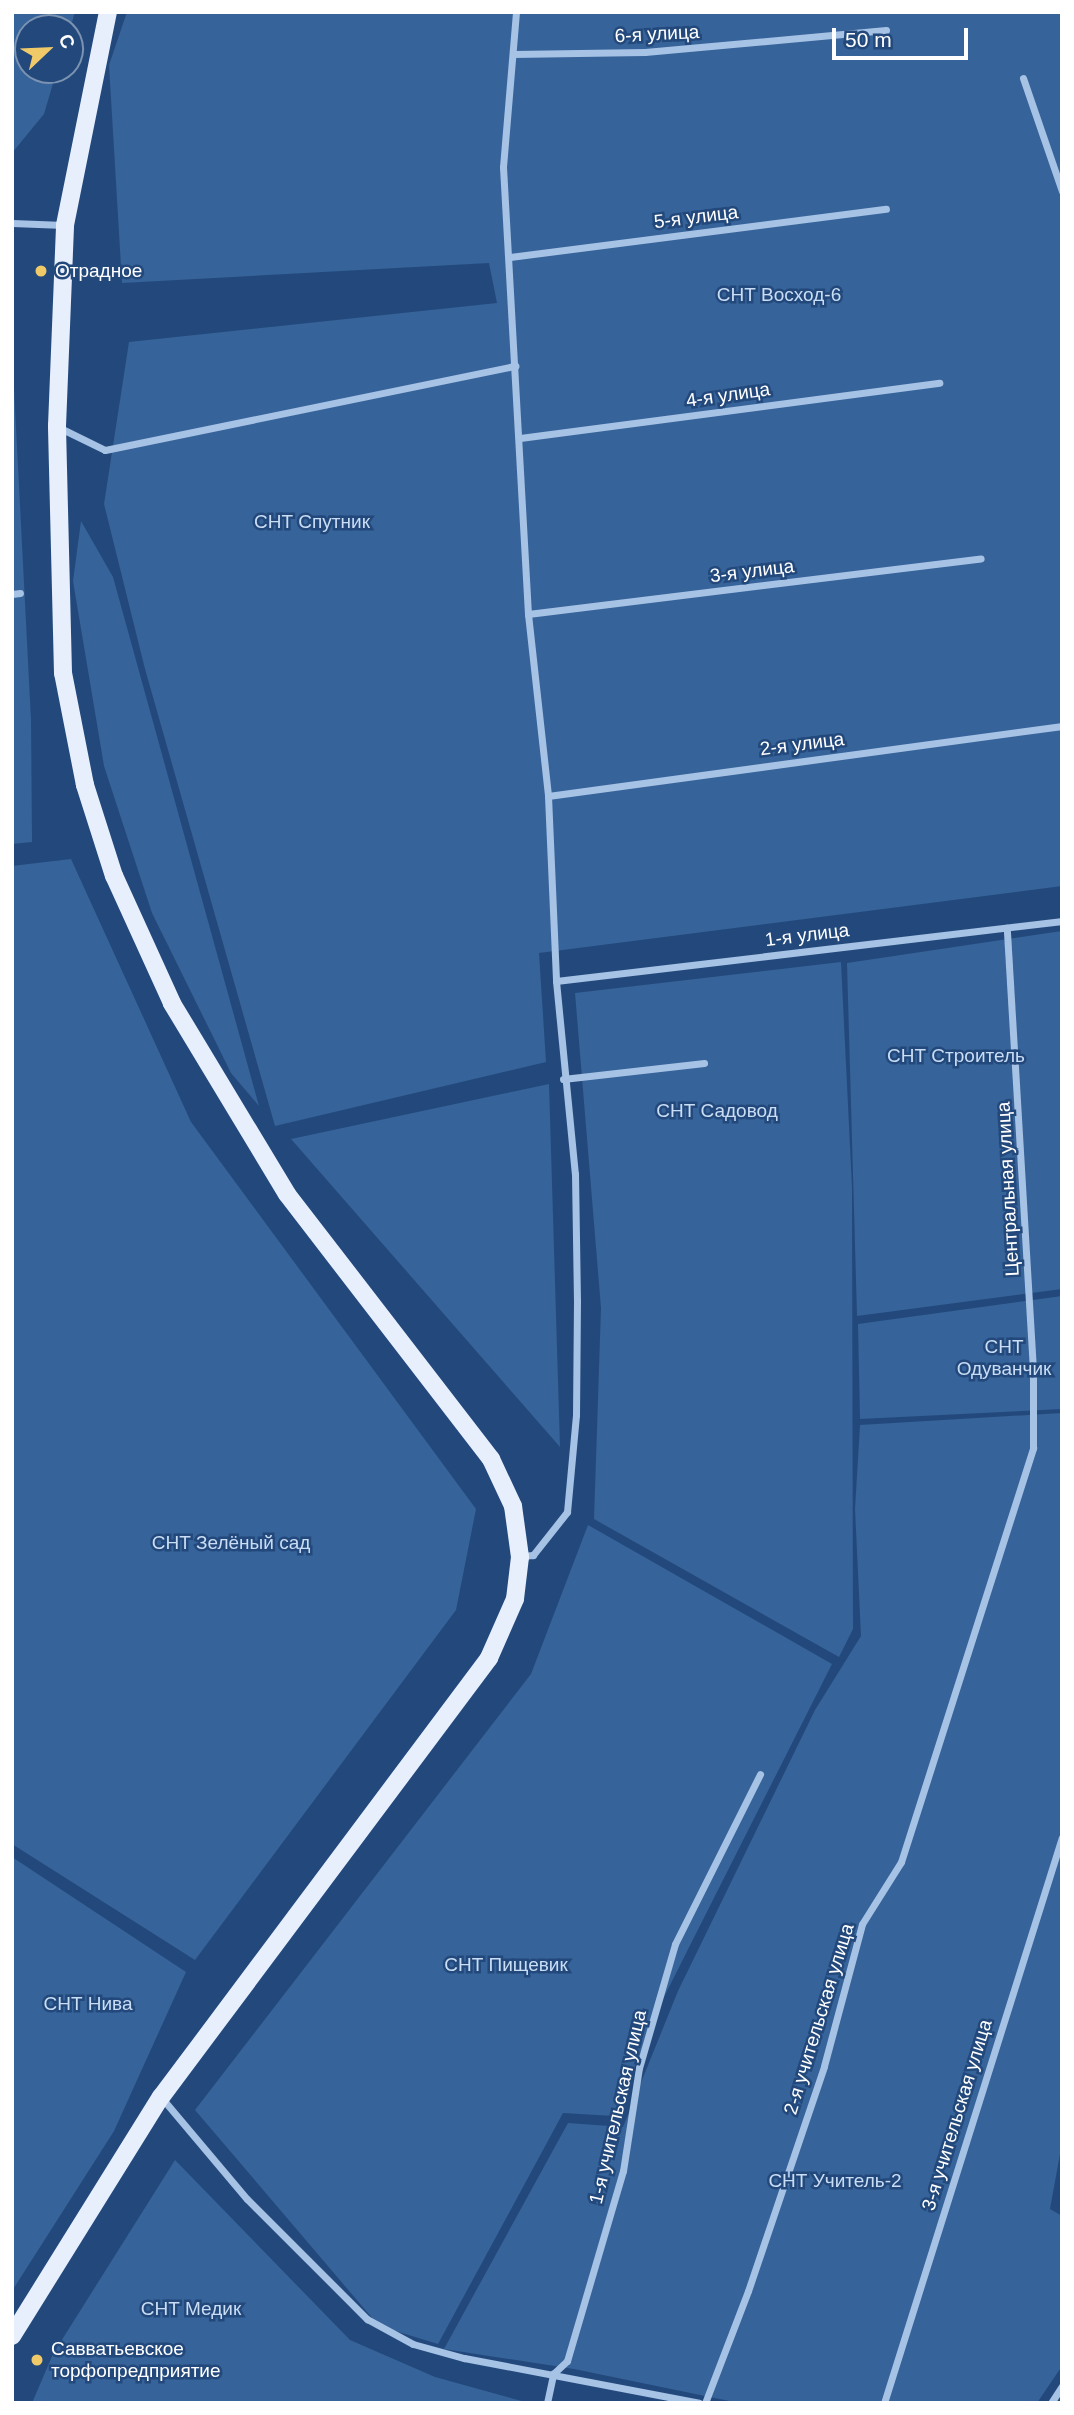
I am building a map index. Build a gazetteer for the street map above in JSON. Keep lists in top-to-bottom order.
{
  "streets": {
    "street": [
      "6-я улица",
      "5-я улица",
      "4-я улица",
      "3-я улица",
      "2-я улица",
      "1-я улица",
      "Центральная улица",
      "2-я учительская улица",
      "1-я учительская улица",
      "3-я учительская улица"
    ]
  },
  "crossings": [
    ["1-я улица", "Центральная улица"],
    ["Центральная улица", "2-я учительская улица"]
  ],
  "parks": [
    "СНТ Восход-6",
    "СНТ Спутник",
    "СНТ Строитель",
    "СНТ Садовод",
    "СНТ Одуванчик",
    "СНТ Зелёный сад",
    "СНТ Пищевик",
    "СНТ Нива",
    "СНТ Учитель-2",
    "СНТ Медик"
  ],
  "places": ["Отрадное", "Савватьевское торфопредприятие"],
  "scale_bar": "50 m",
  "north": "top right"
}
